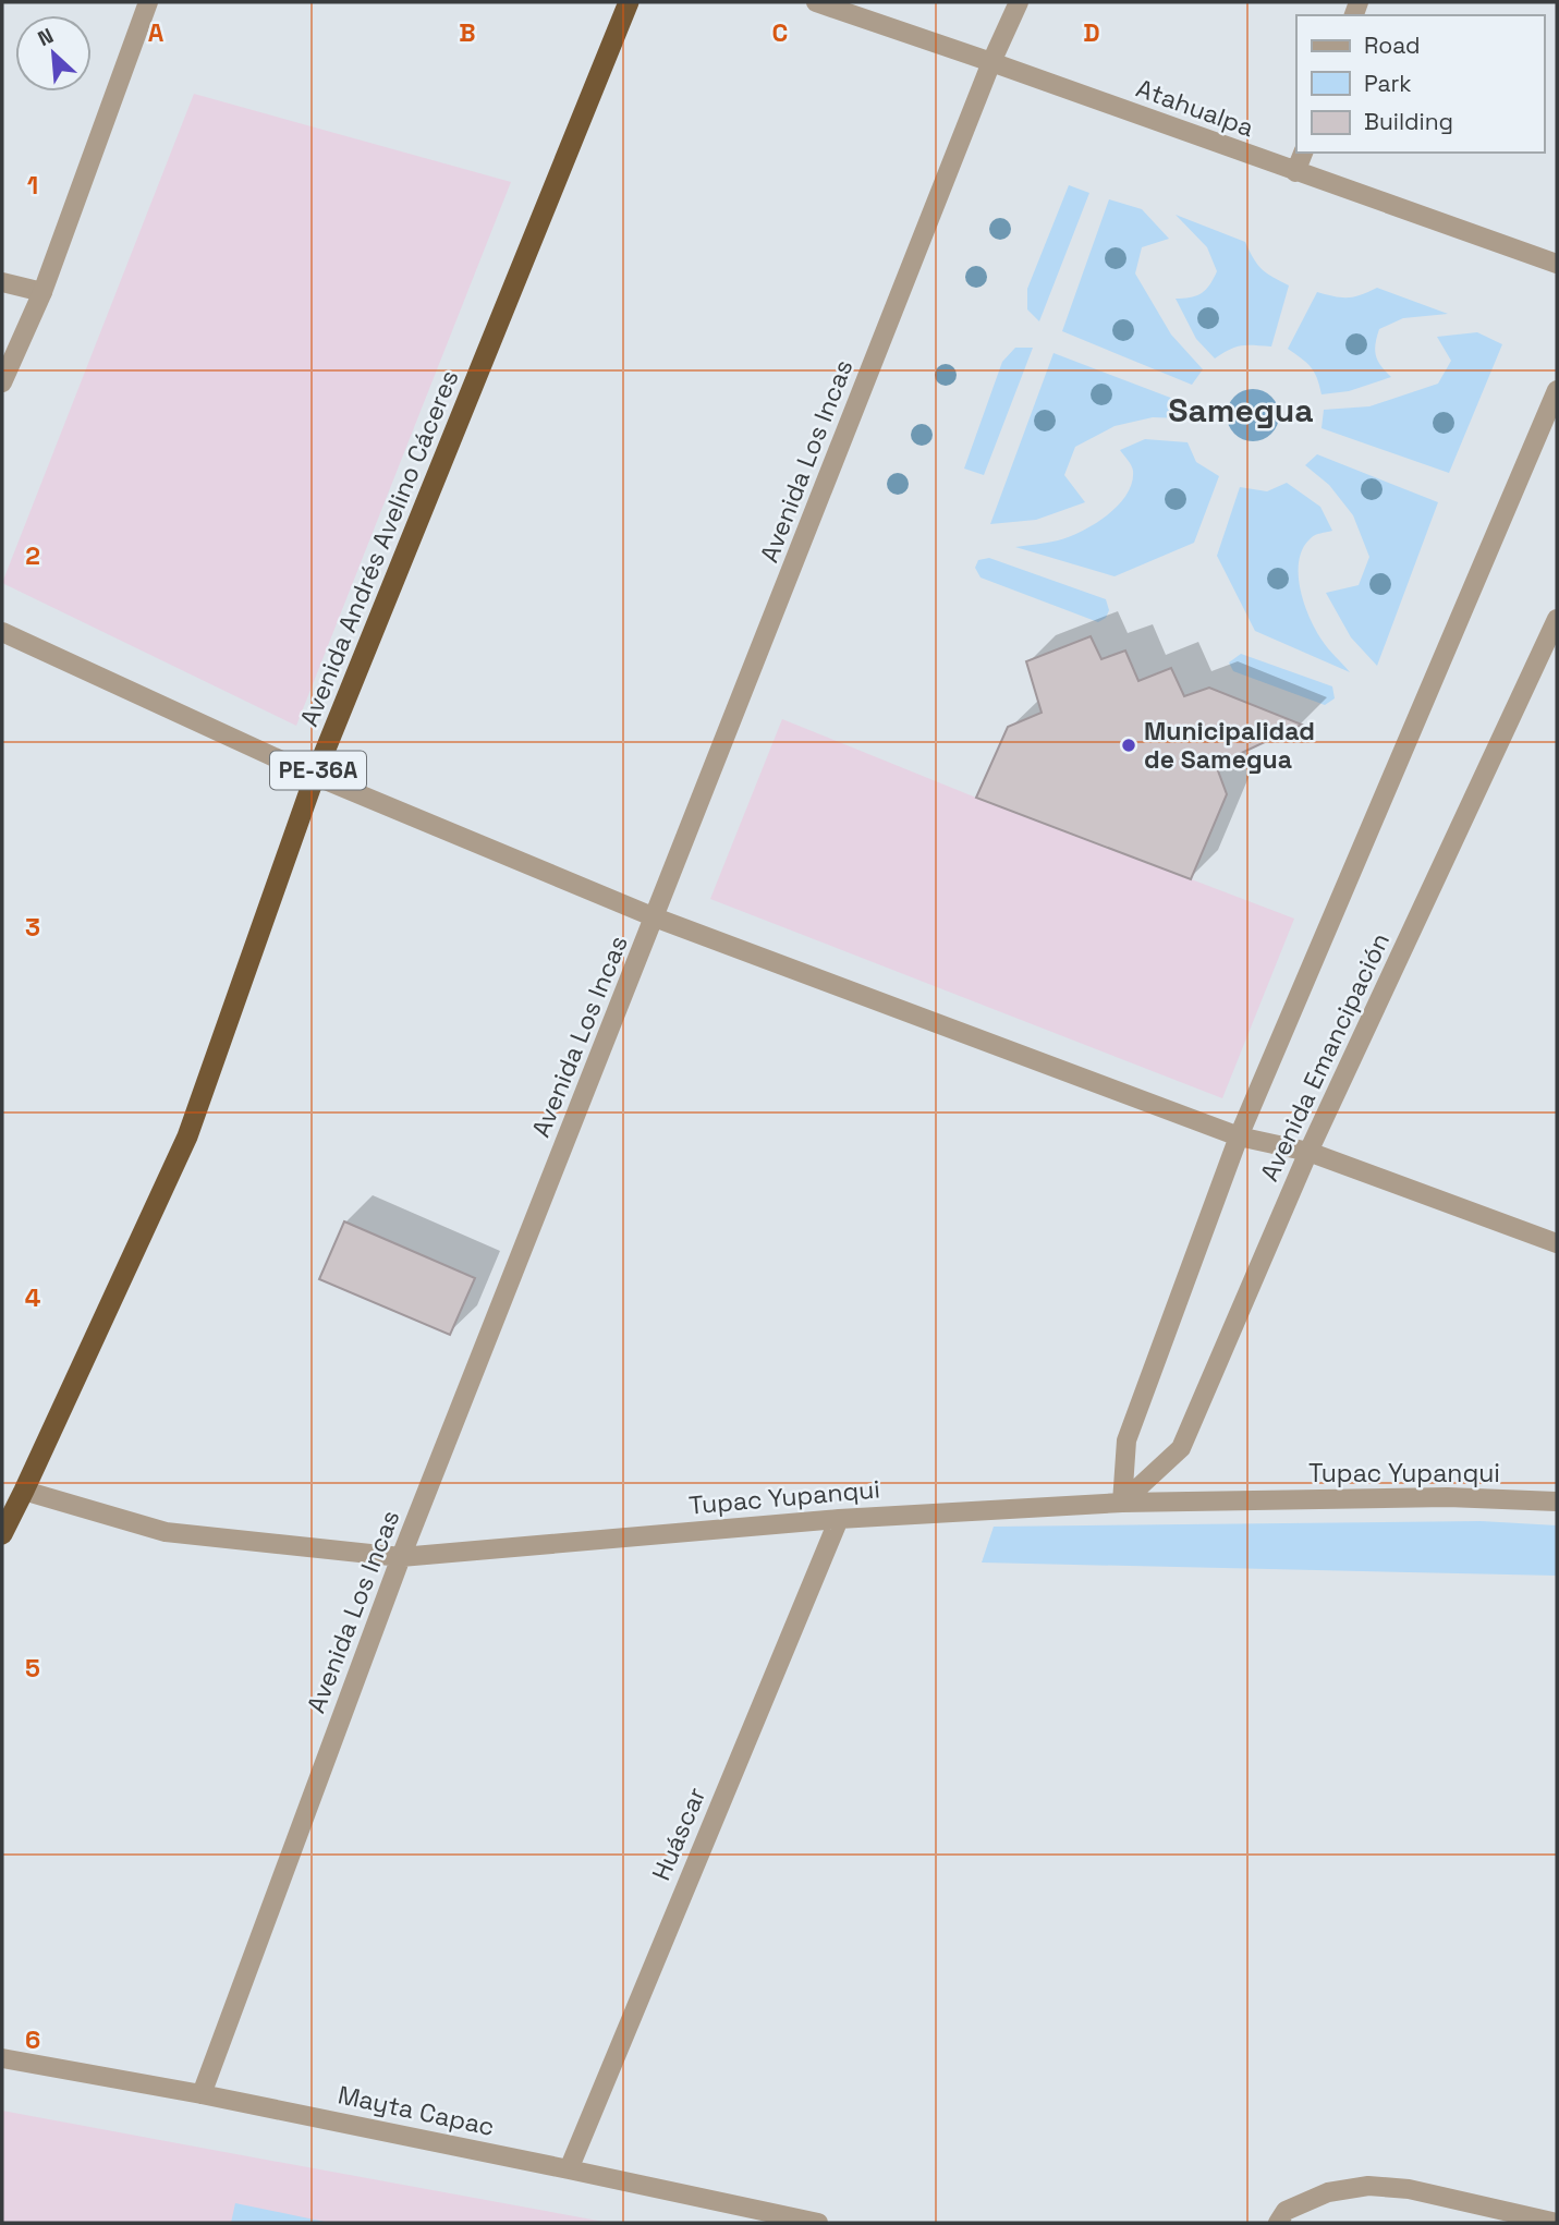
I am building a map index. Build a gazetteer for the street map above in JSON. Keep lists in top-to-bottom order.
{
  "streets": {
    "highway": ["Avenida Andrés Avelino Cáceres", "PE-36A"],
    "street": [
      "Atahualpa",
      "Avenida Los Incas",
      "Avenida Emancipación",
      "Tupac Yupanqui",
      "Huáscar",
      "Mayta Capac"
    ]
  },
  "crossings": [
    ["Atahualpa", "Avenida Los Incas"],
    ["Avenida Los Incas", "Tupac Yupanqui"],
    ["Avenida Los Incas", "Mayta Capac"],
    ["Avenida Andrés Avelino Cáceres", "Tupac Yupanqui"],
    ["Avenida Emancipación", "Tupac Yupanqui"],
    ["Tupac Yupanqui", "Huáscar"],
    ["Huáscar", "Mayta Capac"]
  ],
  "districts": ["Samegua"],
  "places": ["Municipalidad de Samegua"],
  "legend": ["Road", "Park", "Building"],
  "north": "top left",
  "grid": {
    "columns": [
      "A",
      "B",
      "C",
      "D"
    ],
    "rows": [
      "1",
      "2",
      "3",
      "4",
      "5",
      "6"
    ]
  }
}
